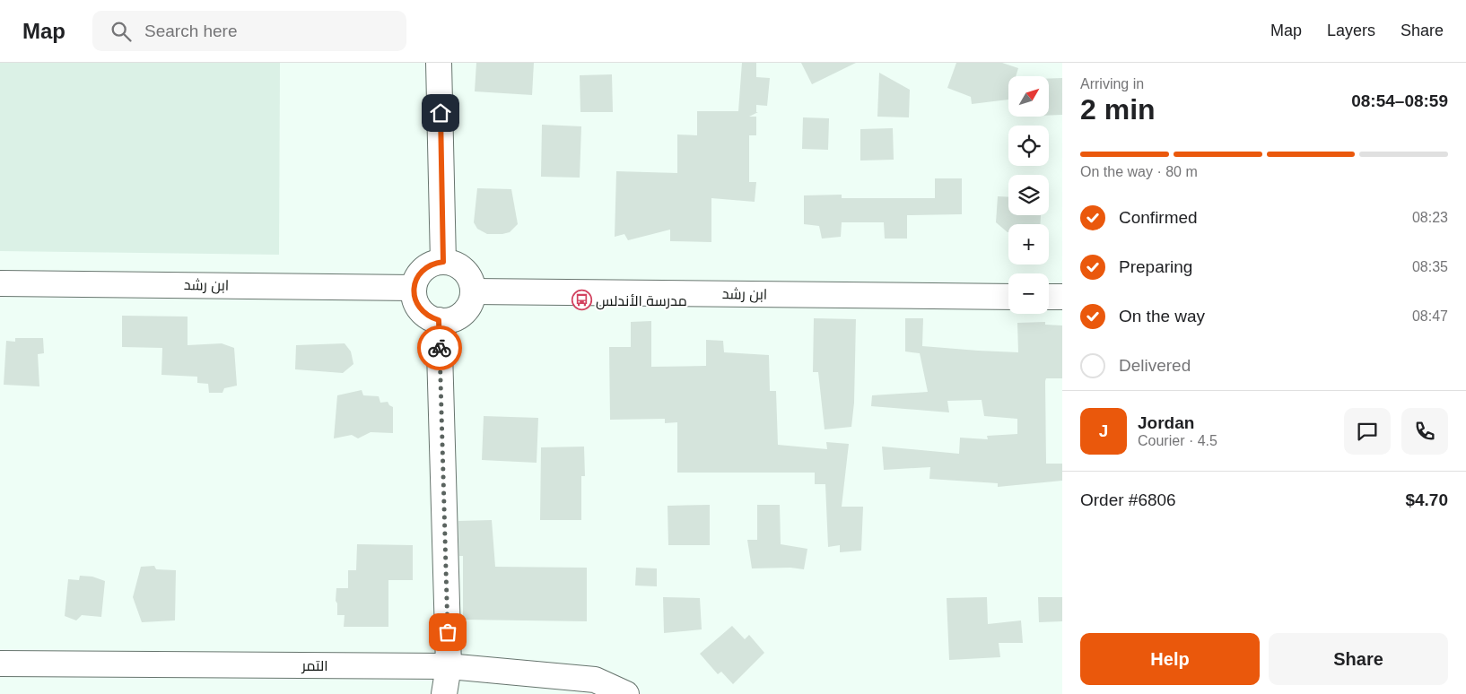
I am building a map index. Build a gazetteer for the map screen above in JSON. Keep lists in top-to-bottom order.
{
  "streets": {
    "street": ["ابن رشد", "التمر"]
  },
  "places": {
    "bus stop": ["مدرسة الأندلس"]
  },
  "north": "top right",
  "page": {
    "header": "Map",
    "search": "Search here",
    "nav": ["Map", "Layers", "Share"],
    "heading": ["2 min", "Arriving in", "08:54–08:59"],
    "panel": [
      "Jordan",
      "Courier · 4.5",
      "Order #6806",
      "$4.70"
    ],
    "map_buttons": ["+", "−"],
    "bar": "On the way · 80 m",
    "list": [
      ["Confirmed", "08:23"],
      ["Preparing", "08:35"],
      ["On the way", "08:47"],
      "Delivered"
    ],
    "round": "J",
    "buttons": ["Help", "Share"]
  }
}
